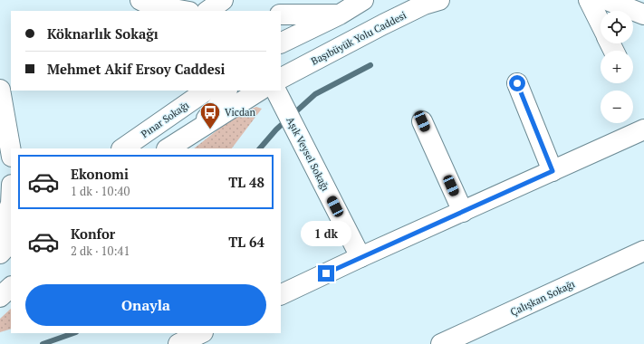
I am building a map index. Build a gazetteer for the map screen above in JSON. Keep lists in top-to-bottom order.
{
  "streets": {
    "street": [
      "Başıbüyük Yolu Caddesi",
      "Pınar Sokağı",
      "Aşık Veysel Sokağı",
      "Çalışkan Sokağı"
    ]
  },
  "places": {
    "bus stop": ["Vicdan"]
  },
  "page": {
    "map_buttons": ["+", "−"],
    "banner": ["Köknarlık Sokağı", "Mehmet Akif Ersoy Caddesi"],
    "list": [
      {
        "name": "Ekonomi",
        "note": "1 dk · 10:40",
        "value": "TL 48"
      },
      {
        "name": "Konfor",
        "note": "2 dk · 10:41",
        "value": "TL 64"
      }
    ],
    "bubble": "1 dk",
    "buttons": "Onayla"
  }
}
